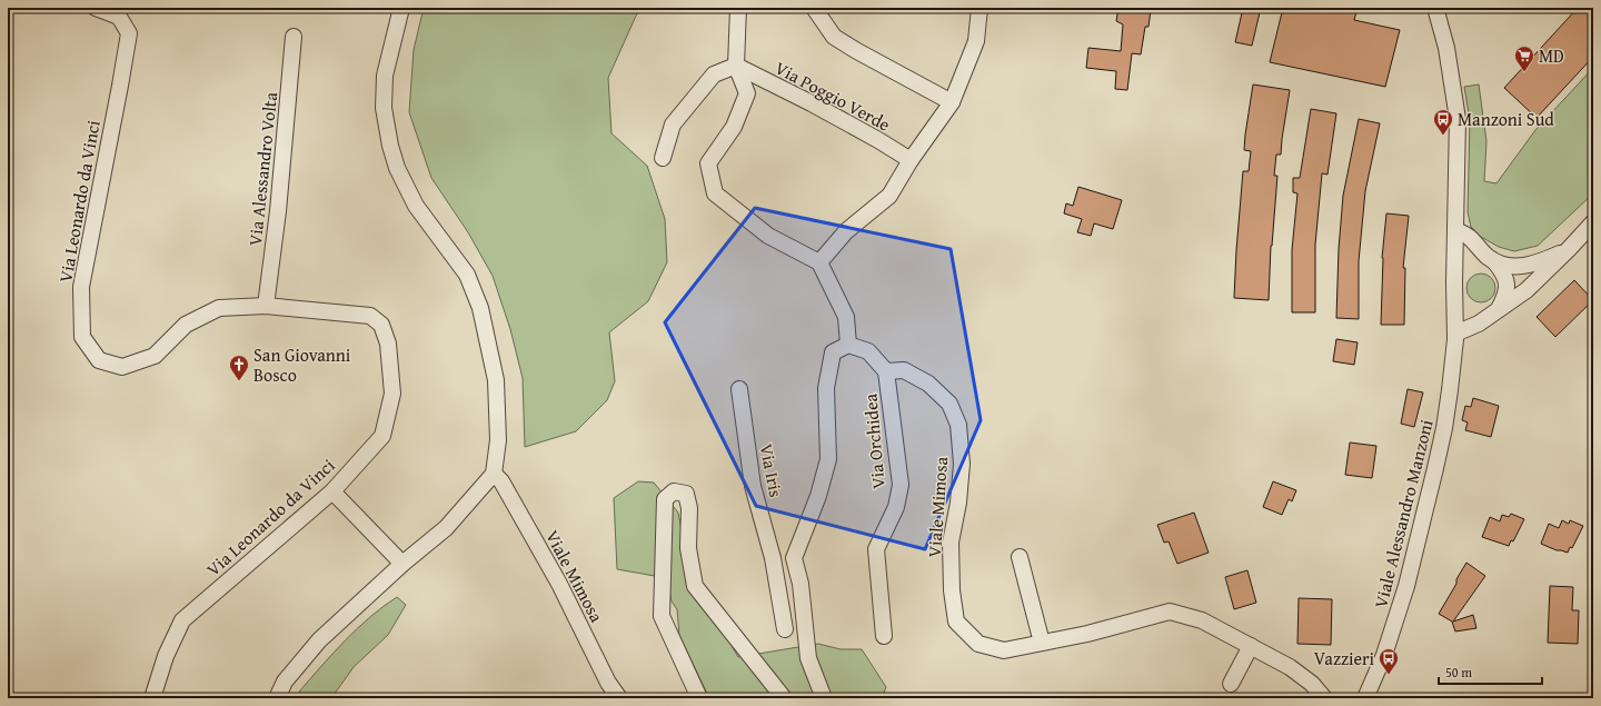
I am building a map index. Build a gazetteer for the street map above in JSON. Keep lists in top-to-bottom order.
{
  "streets": {
    "street": [
      "Via Poggio Verde",
      "Via Alessandro Volta",
      "Via Leonardo da Vinci",
      "Via Orchidea",
      "Via Iris",
      "Viale Mimosa",
      "Viale Alessandro Manzoni"
    ]
  },
  "crossings": [
    ["Via Alessandro Volta", "Via Leonardo da Vinci"],
    ["Via Orchidea", "Viale Mimosa"]
  ],
  "places": {
    "supermarket": ["MD"],
    "bus stop": ["Manzoni Sud", "Vazzieri"],
    "church": ["San Giovanni Bosco"]
  },
  "scale_bar": "50 m"
}
